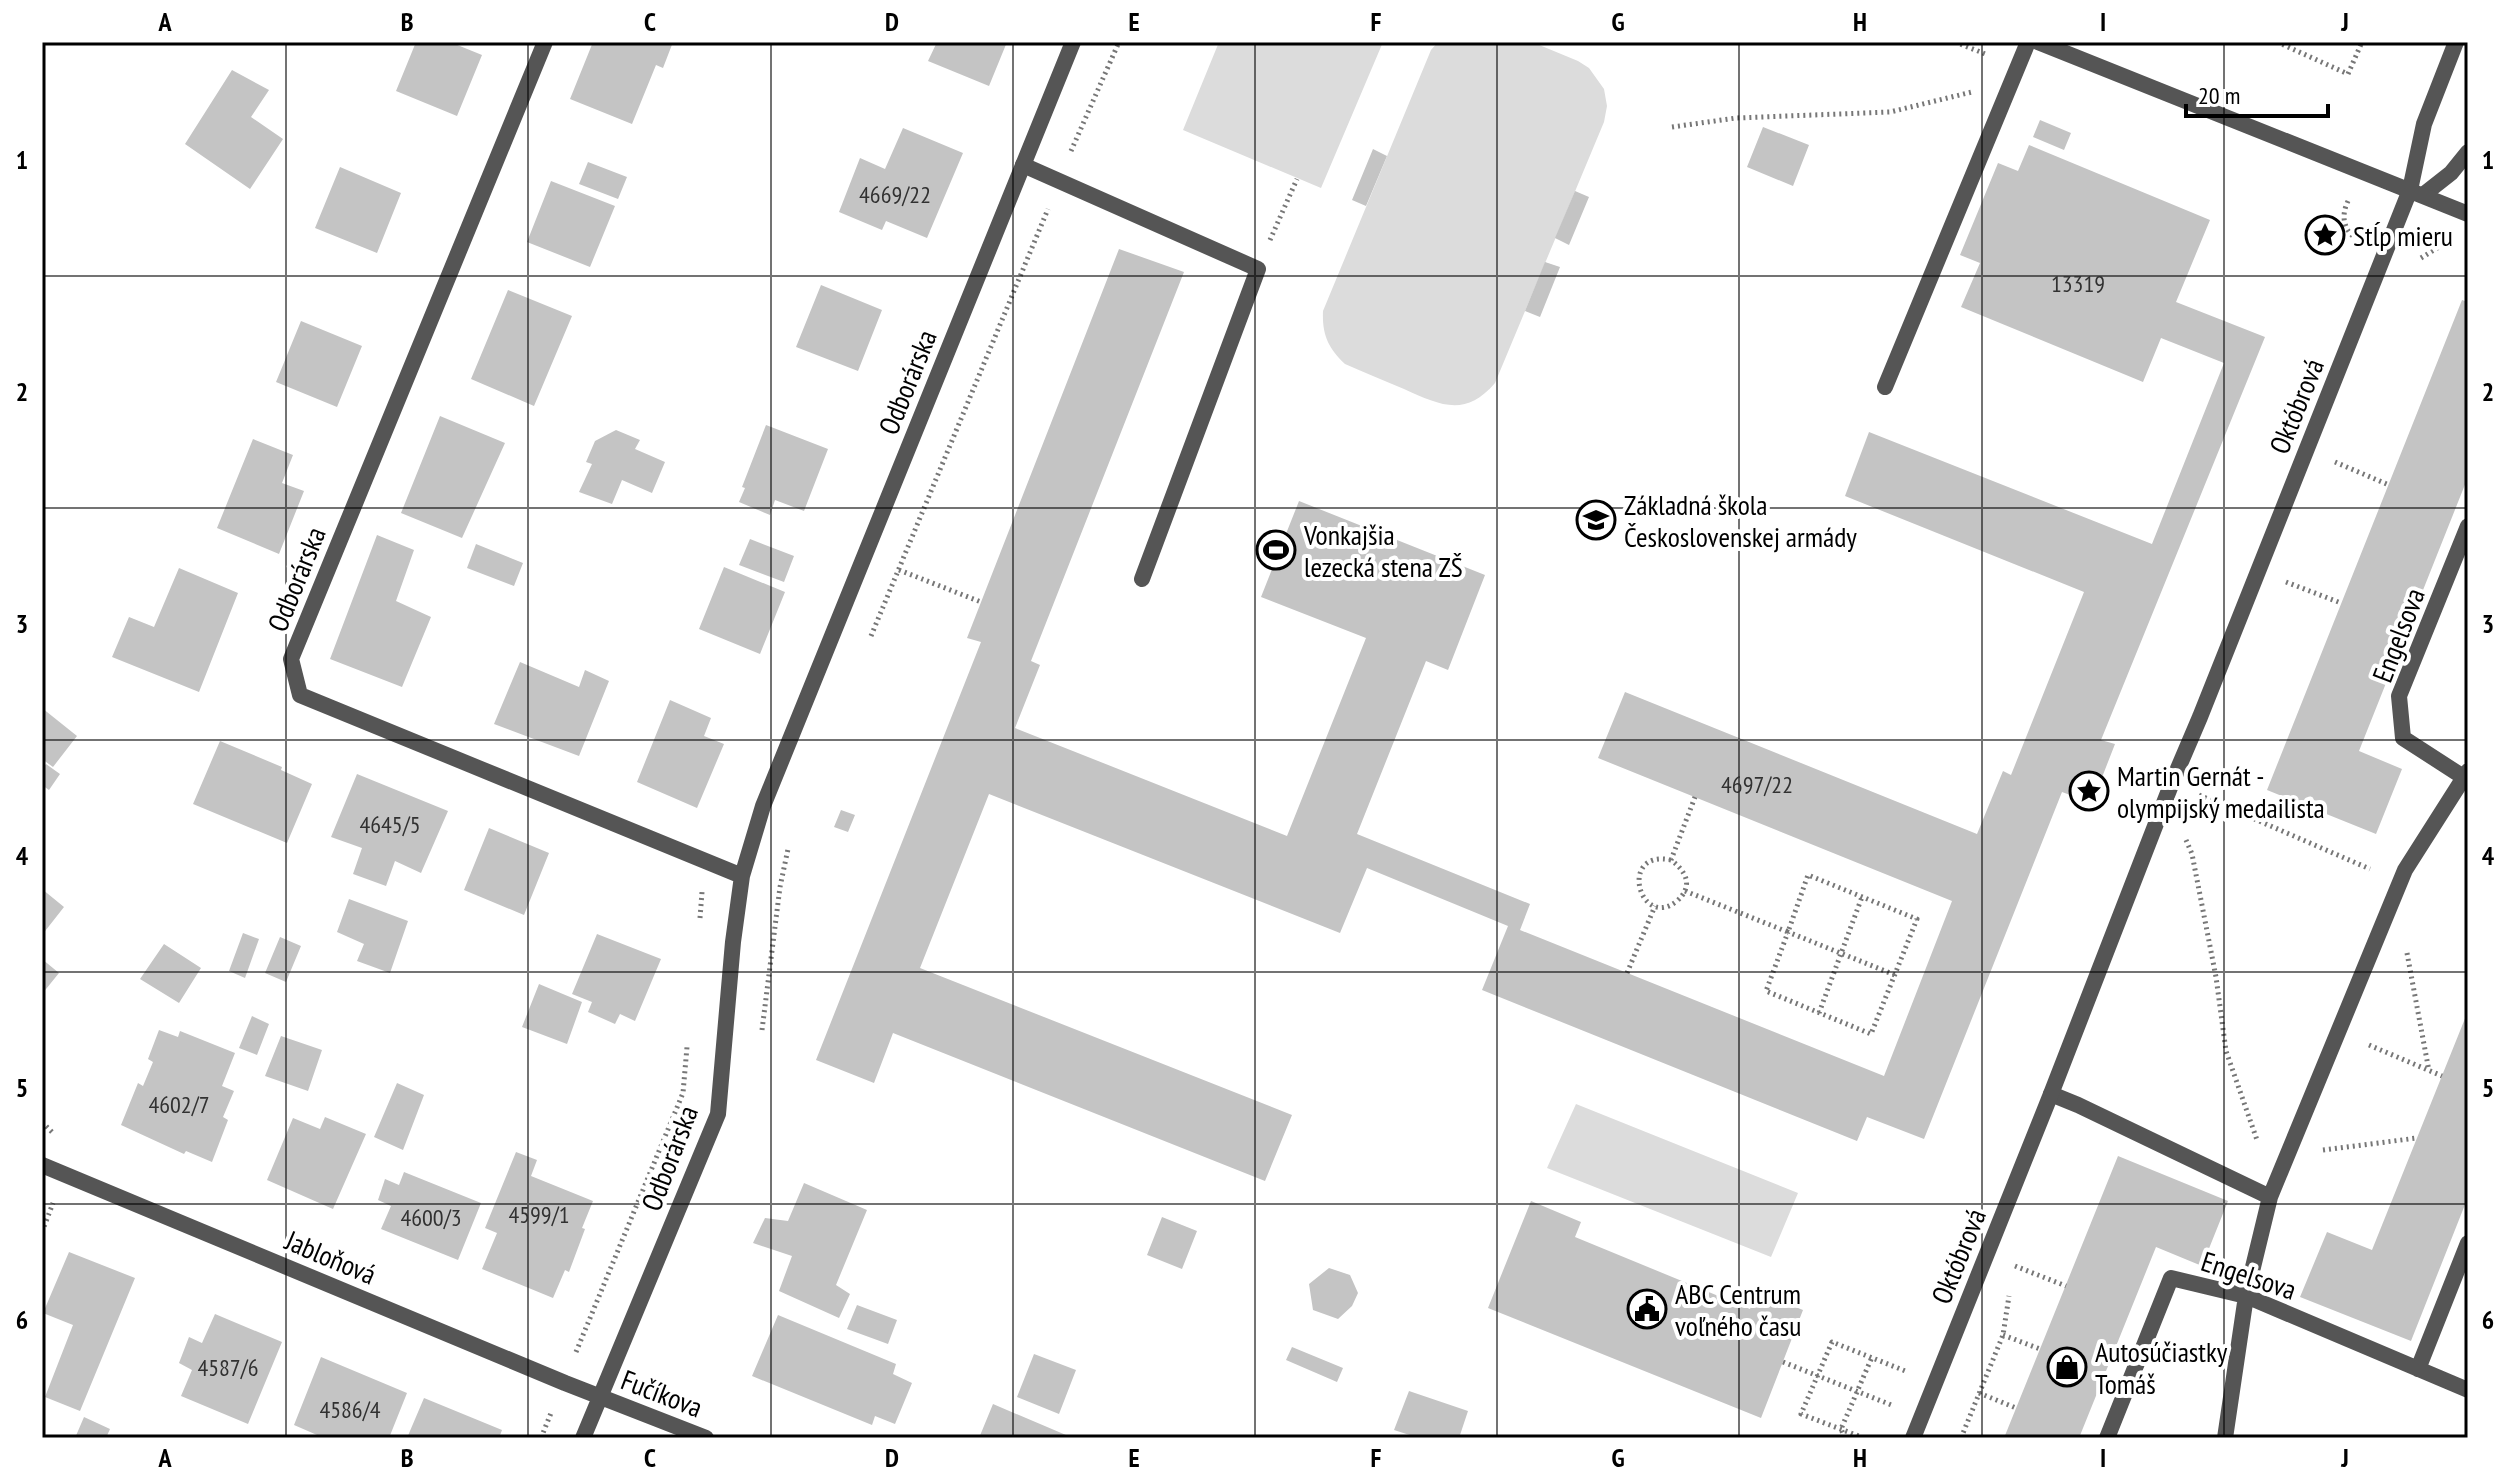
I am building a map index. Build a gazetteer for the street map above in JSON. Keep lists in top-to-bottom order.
{
  "streets": {
    "street": [
      "Odborárska",
      "Októbrová",
      "Engelsova",
      "Jabloňová",
      "Fučíkova"
    ]
  },
  "crossings": [
    ["Odborárska", "Jabloňová"],
    ["Odborárska", "Fučíkova"],
    ["Jabloňová", "Fučíkova"]
  ],
  "places": {
    "place": ["Stĺp mieru", "Martin Gernát - olympijský medailista"],
    "school or university": ["Základná škola Československej armády"],
    "sports": ["Vonkajšia lezecká stena ZŠ"],
    "public building": ["ABC Centrum voľného času"],
    "shop": ["Autosúčiastky Tomáš"]
  },
  "house_numbers": [
    "4669/22",
    "13319",
    "4697/22",
    "4645/5",
    "4602/7",
    "4599/1",
    "4600/3",
    "4587/6",
    "4586/4"
  ],
  "scale_bar": "20 m",
  "grid": {
    "columns": [
      "A",
      "B",
      "C",
      "D",
      "E",
      "F",
      "G",
      "H",
      "I",
      "J"
    ],
    "rows": [
      "1",
      "2",
      "3",
      "4",
      "5",
      "6"
    ]
  }
}
